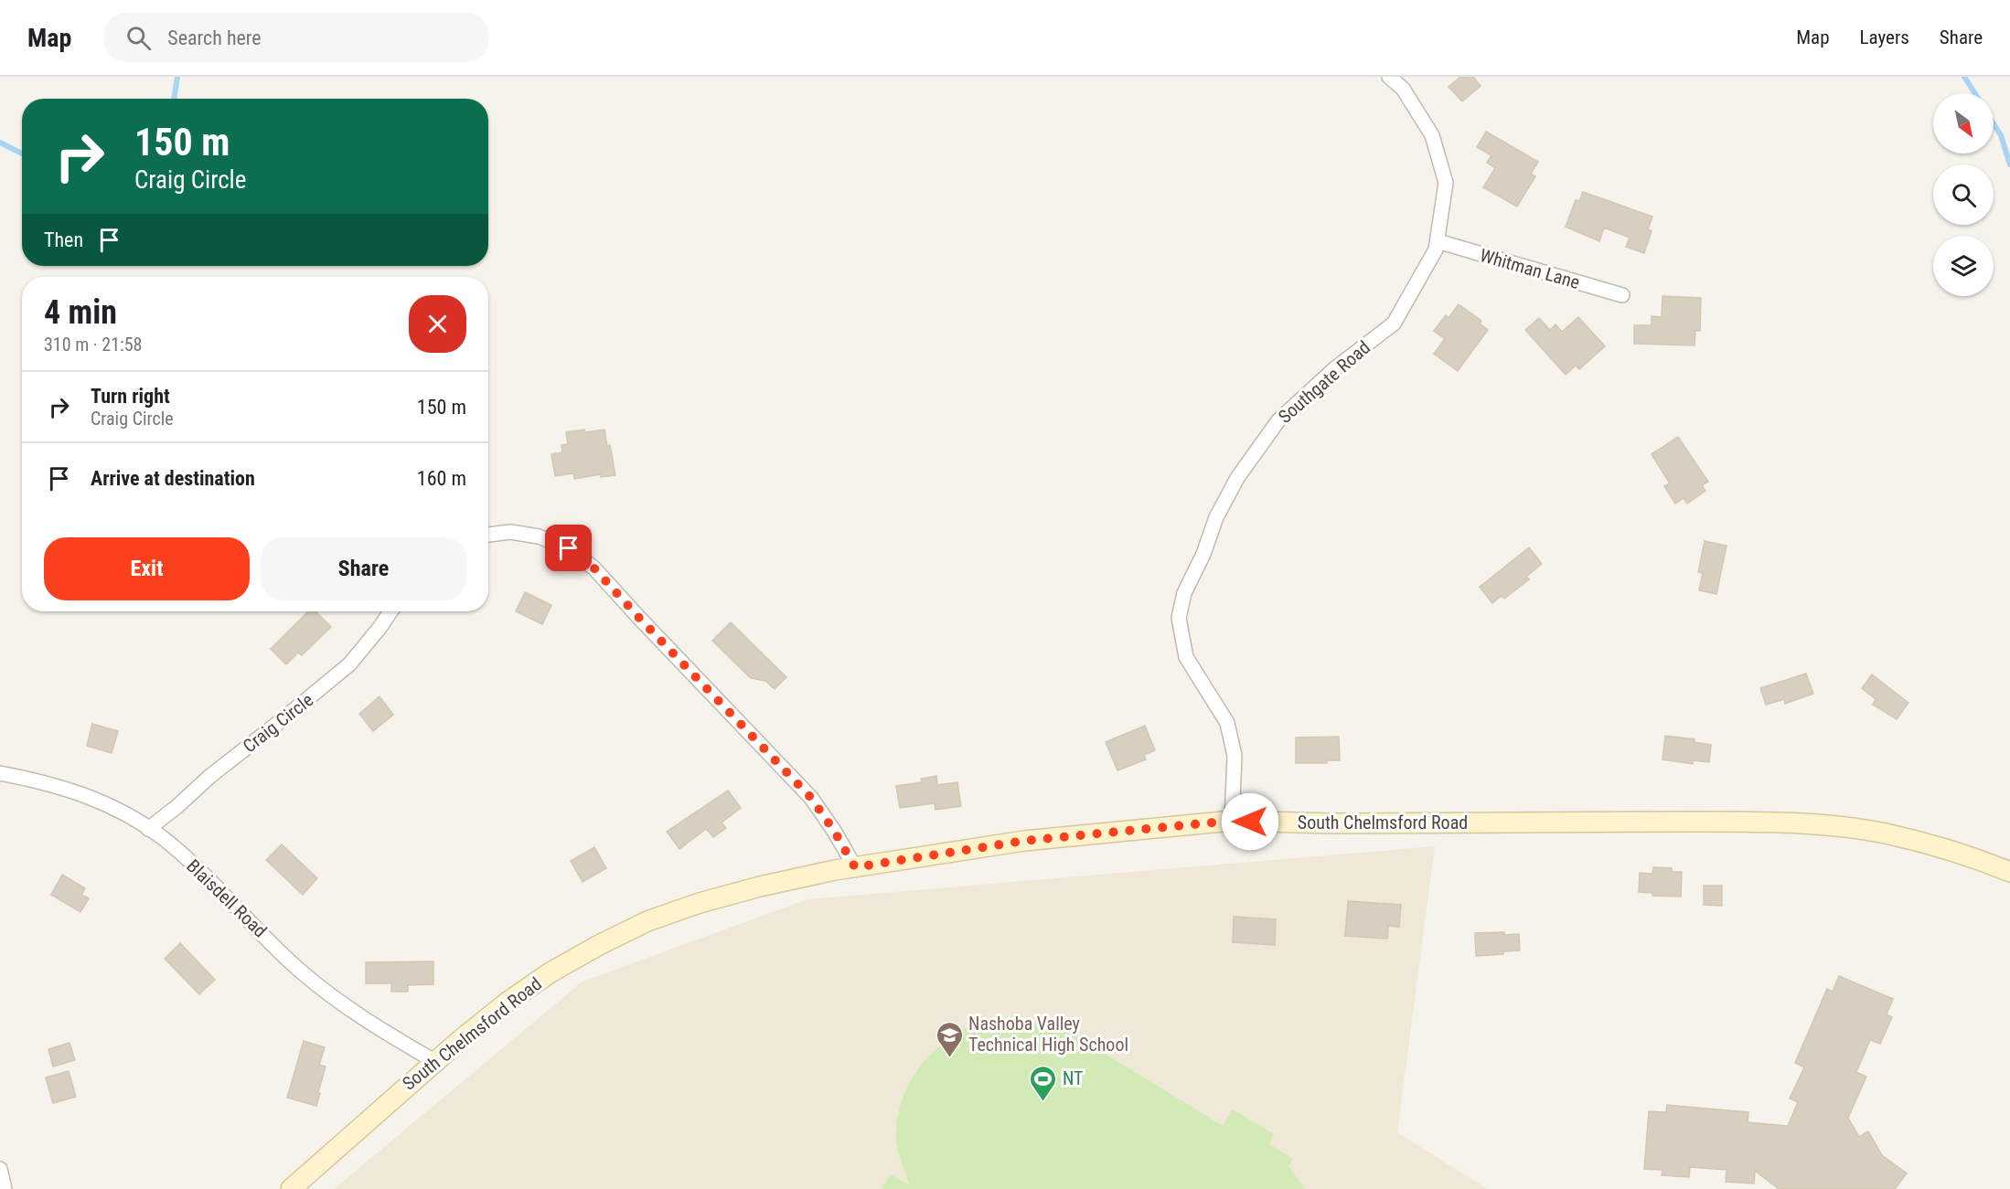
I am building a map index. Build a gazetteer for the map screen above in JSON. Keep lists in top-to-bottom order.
{
  "streets": {
    "main road": ["South Chelmsford Road"],
    "street": [
      "Whitman Lane",
      "Southgate Road",
      "Craig Circle",
      "Blaisdell Road"
    ]
  },
  "crossings": [
    ["Whitman Lane", "Southgate Road"],
    ["Southgate Road", "South Chelmsford Road"],
    ["Craig Circle", "Blaisdell Road"],
    ["South Chelmsford Road", "Blaisdell Road"]
  ],
  "places": {
    "school or university": ["Nashoba Valley Technical High School"],
    "sports": ["NT"]
  },
  "north": "bottom right",
  "page": {
    "header": "Map",
    "search": "Search here",
    "nav": ["Map", "Layers", "Share"],
    "turn": ["150 m", "Craig Circle"],
    "then": "Then",
    "heading": ["4 min", "310 m · 21:58"],
    "list": [
      {
        "name": "Turn right",
        "note": "Craig Circle",
        "value": "150 m"
      },
      {
        "name": "Arrive at destination",
        "value": "160 m"
      }
    ],
    "buttons": ["Exit", "Share"]
  }
}
